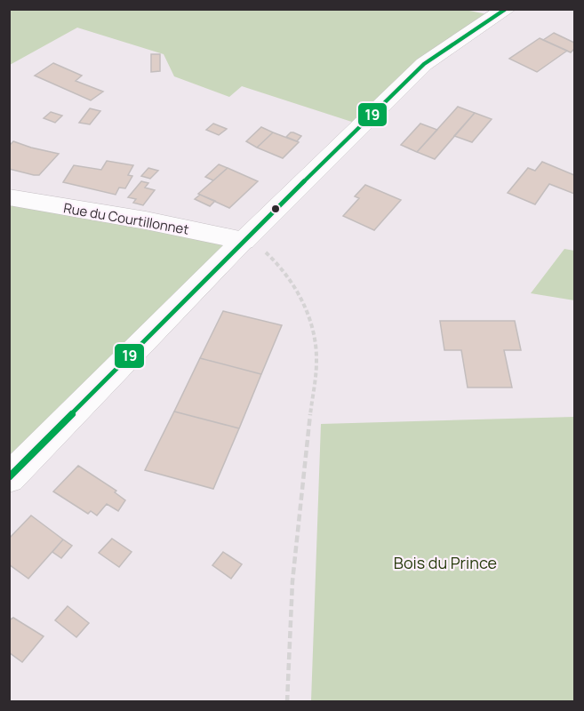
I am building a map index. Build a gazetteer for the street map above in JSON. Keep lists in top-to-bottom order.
{
  "streets": {
    "street": ["Rue du Courtillonnet"]
  },
  "parks": ["Bois du Prince"],
  "lines": ["transit line 19"]
}
